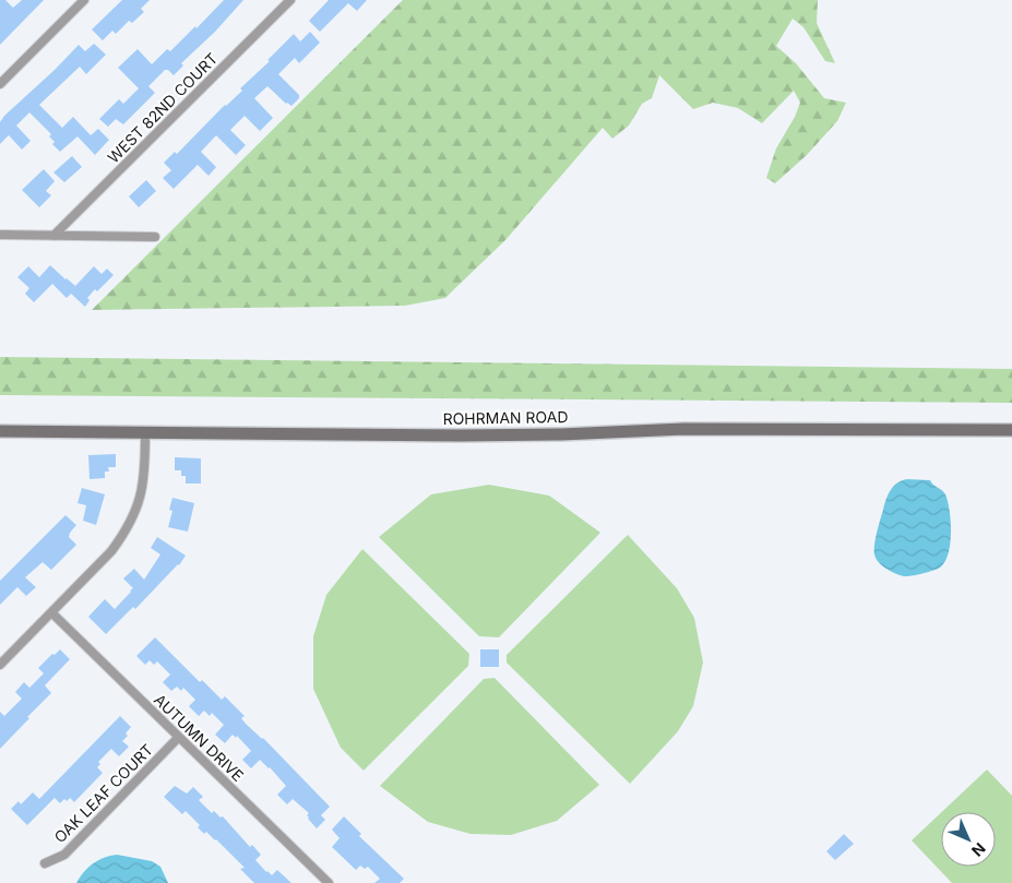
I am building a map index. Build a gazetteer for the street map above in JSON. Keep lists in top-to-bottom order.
{
  "streets": {
    "street": [
      "WEST 82ND COURT",
      "ROHRMAN ROAD",
      "AUTUMN DRIVE",
      "OAK LEAF COURT"
    ]
  },
  "crossings": [
    ["AUTUMN DRIVE", "OAK LEAF COURT"]
  ],
  "north": "bottom right"
}
